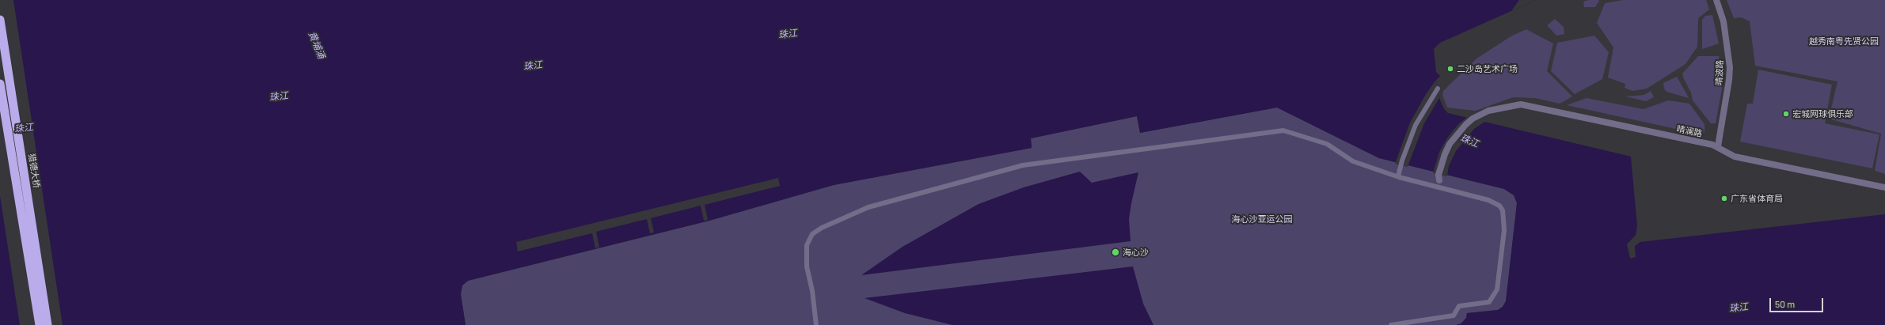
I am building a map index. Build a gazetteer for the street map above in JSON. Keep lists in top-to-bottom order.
{
  "streets": {
    "highway": ["猎德大桥"],
    "street": ["晴波路", "晴澜路"]
  },
  "crossings": [
    ["晴波路", "晴澜路"]
  ],
  "water": ["珠江", "黄埔涌"],
  "parks": ["越秀南粤先贤公园", "海心沙亚运公园"],
  "places": [
    "二沙岛艺术广场",
    "宏城网球俱乐部",
    "广东省体育局",
    "海心沙"
  ],
  "scale_bar": "50 m"
}
